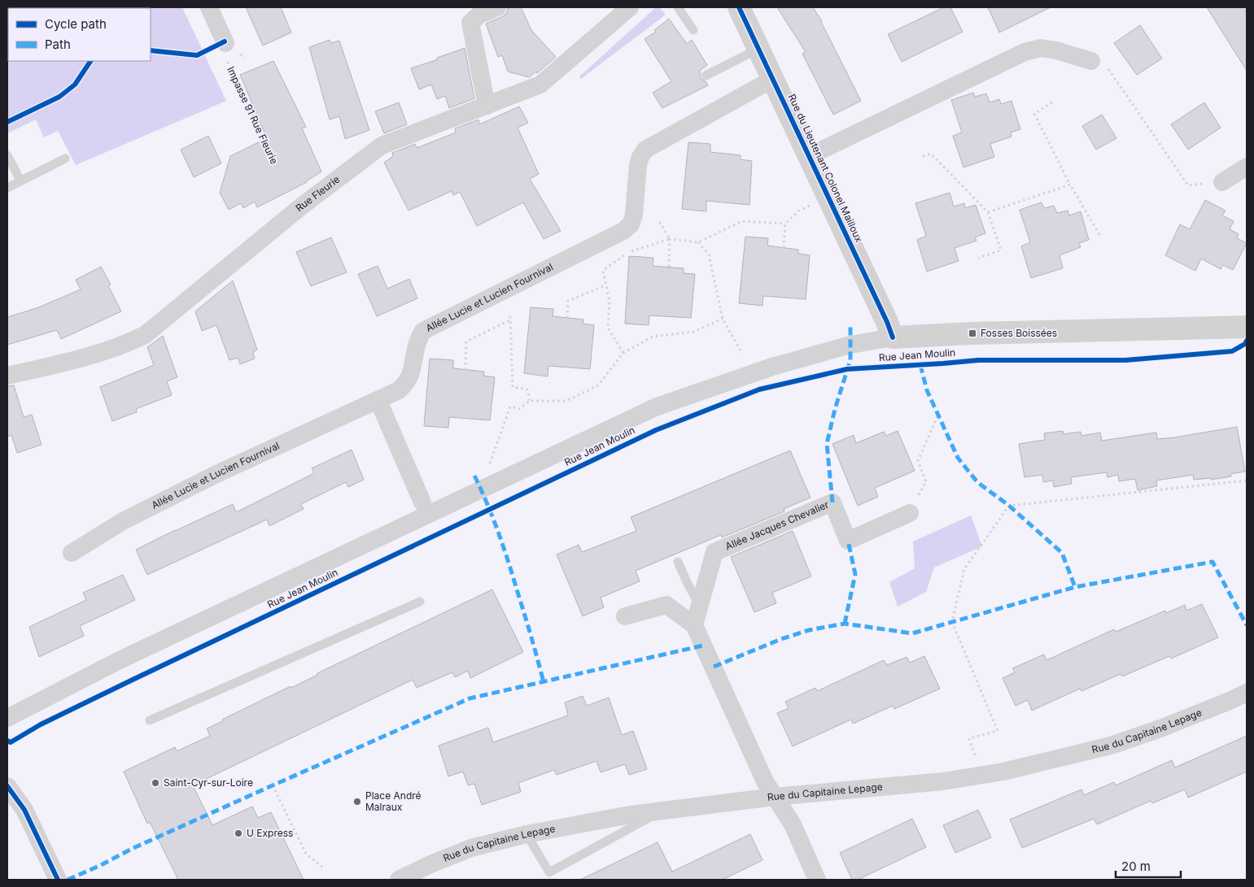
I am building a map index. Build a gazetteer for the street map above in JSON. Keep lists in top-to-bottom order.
{
  "streets": {
    "street": [
      "Rue du Lieutenant Colonel Mailloux",
      "Rue Fleurie",
      "Allée Lucie et Lucien Fournival",
      "Rue Jean Moulin",
      "Allée Jacques Chevalier",
      "Rue du Capitaine Lepage"
    ],
    "path": ["Impasse 91 Rue Fleurie"]
  },
  "crossings": [
    ["Rue du Lieutenant Colonel Mailloux", "Allée Lucie et Lucien Fournival"],
    ["Rue du Lieutenant Colonel Mailloux", "Rue Jean Moulin"]
  ],
  "places": {
    "transit": ["Fosses Boissées"],
    "other": ["Saint-Cyr-sur-Loire", "Place André Malraux", "U Express"]
  },
  "legend": ["Cycle path", "Path"],
  "scale_bar": "20 m"
}
